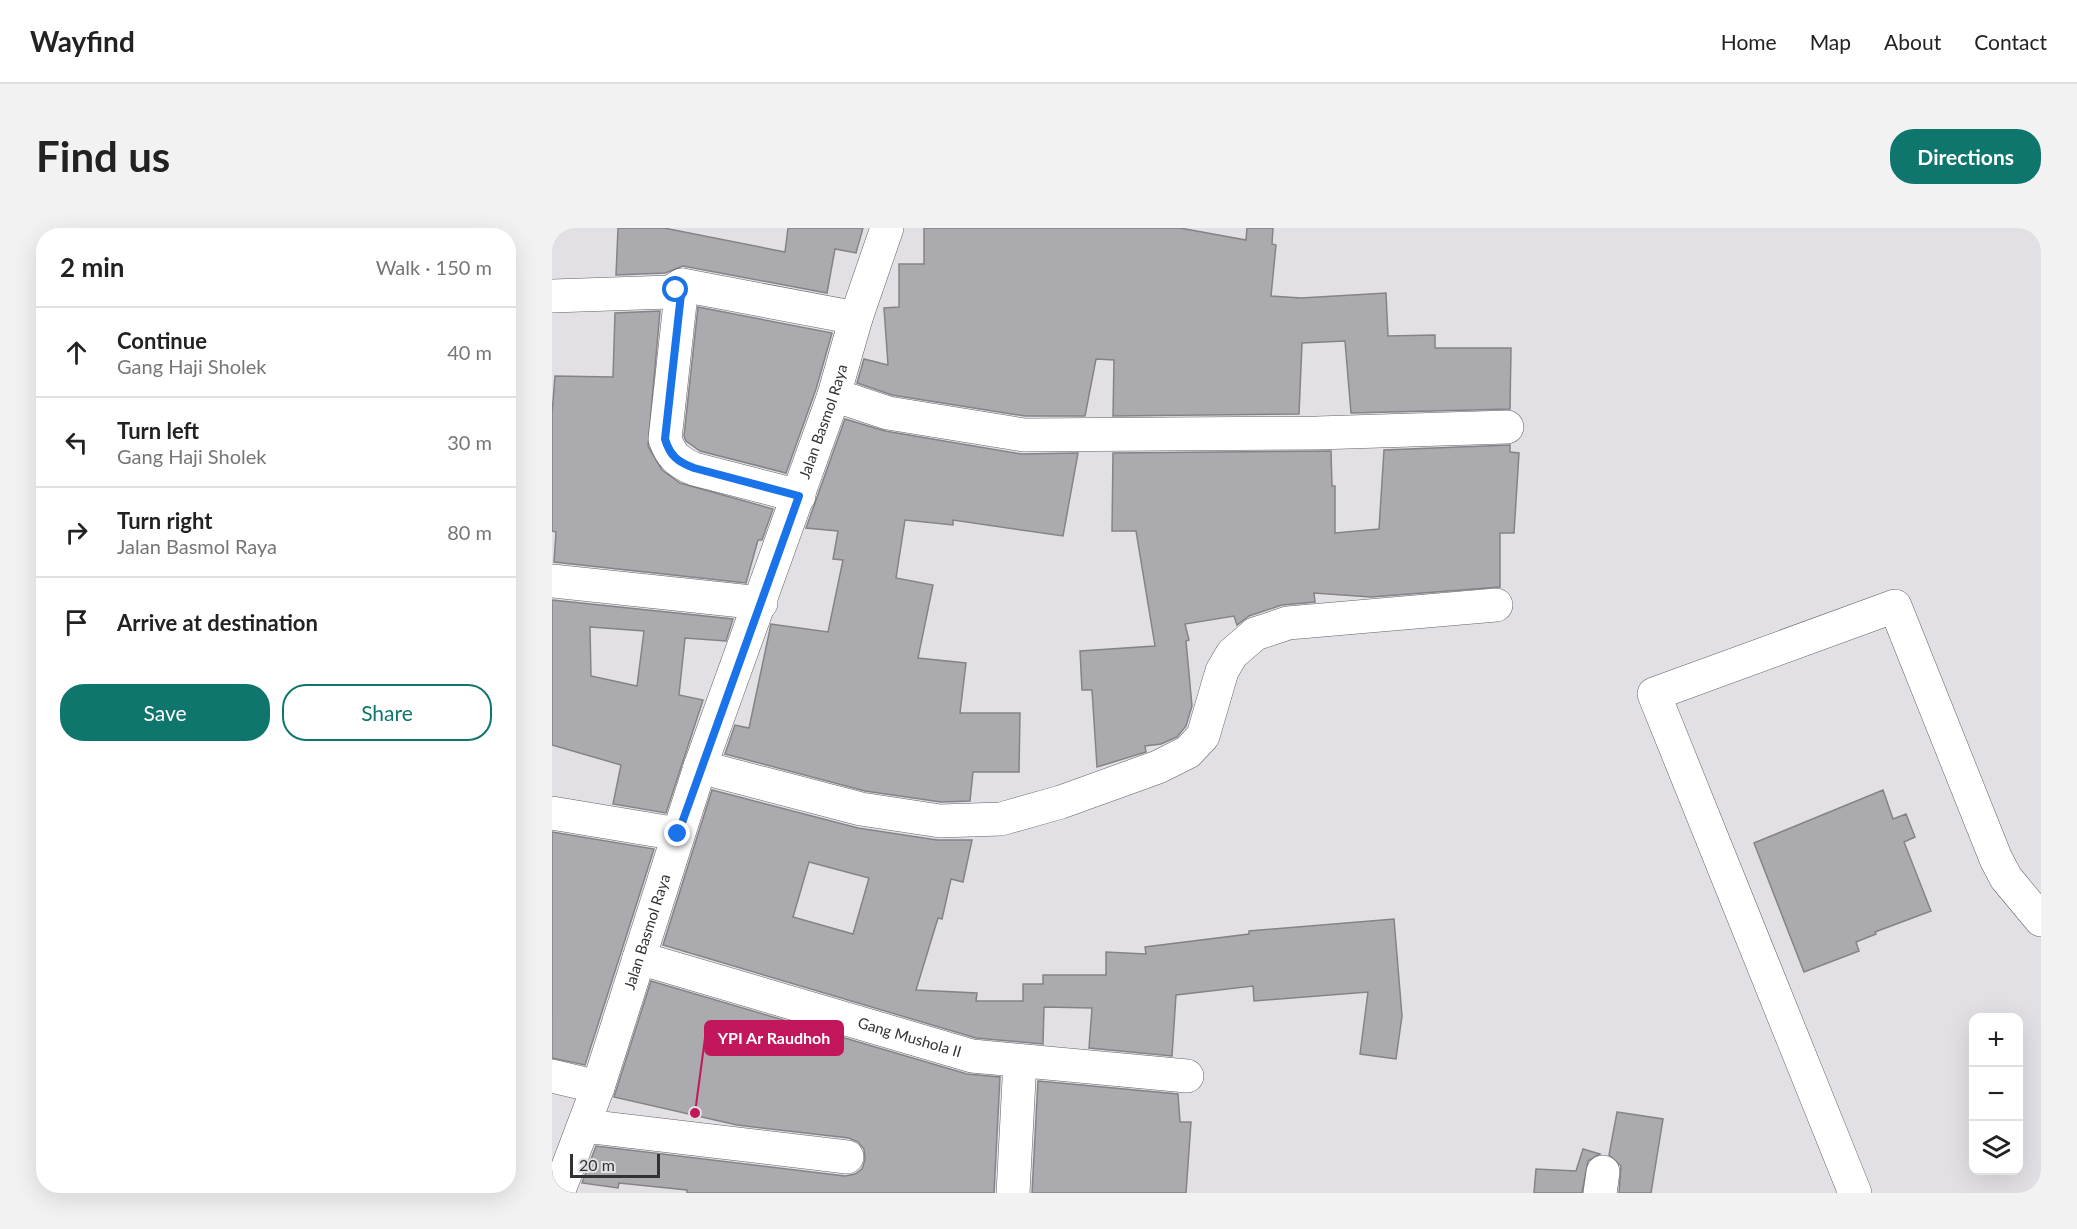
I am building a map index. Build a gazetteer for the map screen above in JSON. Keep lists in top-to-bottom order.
{
  "streets": {
    "street": ["Jalan Basmol Raya", "Gang Mushola II"]
  },
  "crossings": [
    ["Jalan Basmol Raya", "Gang Mushola II"]
  ],
  "places": ["YPI Ar Raudhoh"],
  "scale_bar": "20 m",
  "page": {
    "header": "Wayfind",
    "nav": [
      "Home",
      "Map",
      "About",
      "Contact"
    ],
    "buttons": [
      "Directions",
      ["Save", "Share"]
    ],
    "title": "Find us",
    "heading": ["2 min", "Walk · 150 m"],
    "list": [
      ["Continue", "Gang Haji Sholek", "40 m"],
      ["Turn left", "Gang Haji Sholek", "30 m"],
      ["Turn right", "Jalan Basmol Raya", "80 m"],
      "Arrive at destination"
    ],
    "map_buttons": ["+", "−"],
    "scale": "20 m"
  }
}
